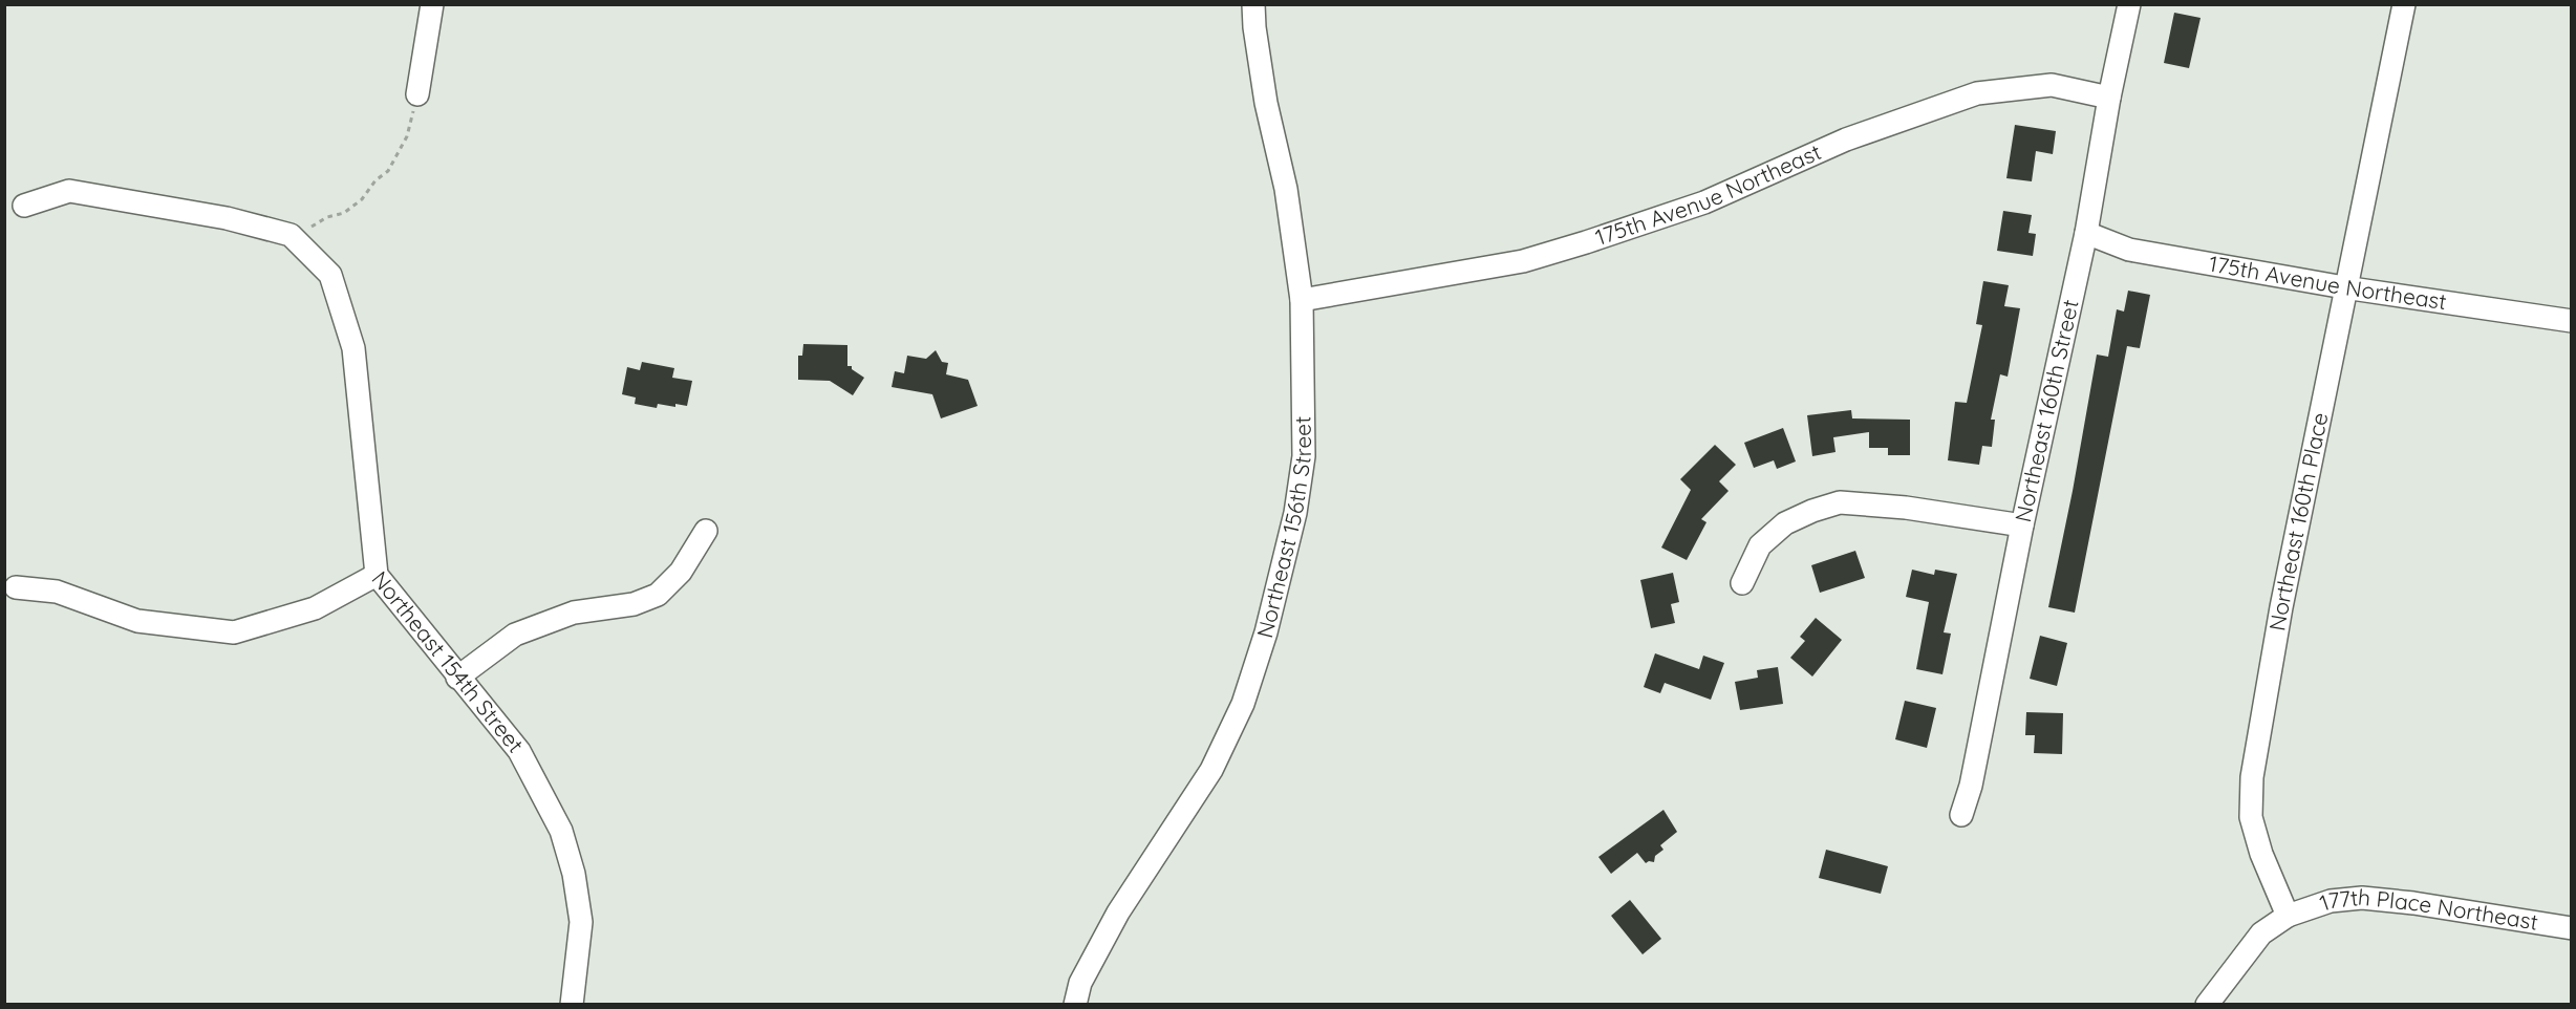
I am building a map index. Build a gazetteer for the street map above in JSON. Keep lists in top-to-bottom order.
{
  "streets": {
    "street": [
      "175th Avenue Northeast",
      "Northeast 160th Street",
      "Northeast 160th Place",
      "Northeast 156th Street",
      "Northeast 154th Street",
      "177th Place Northeast"
    ]
  },
  "crossings": [
    ["175th Avenue Northeast", "Northeast 160th Street"],
    ["175th Avenue Northeast", "Northeast 160th Place"],
    ["175th Avenue Northeast", "Northeast 156th Street"],
    ["Northeast 160th Place", "177th Place Northeast"]
  ]
}
